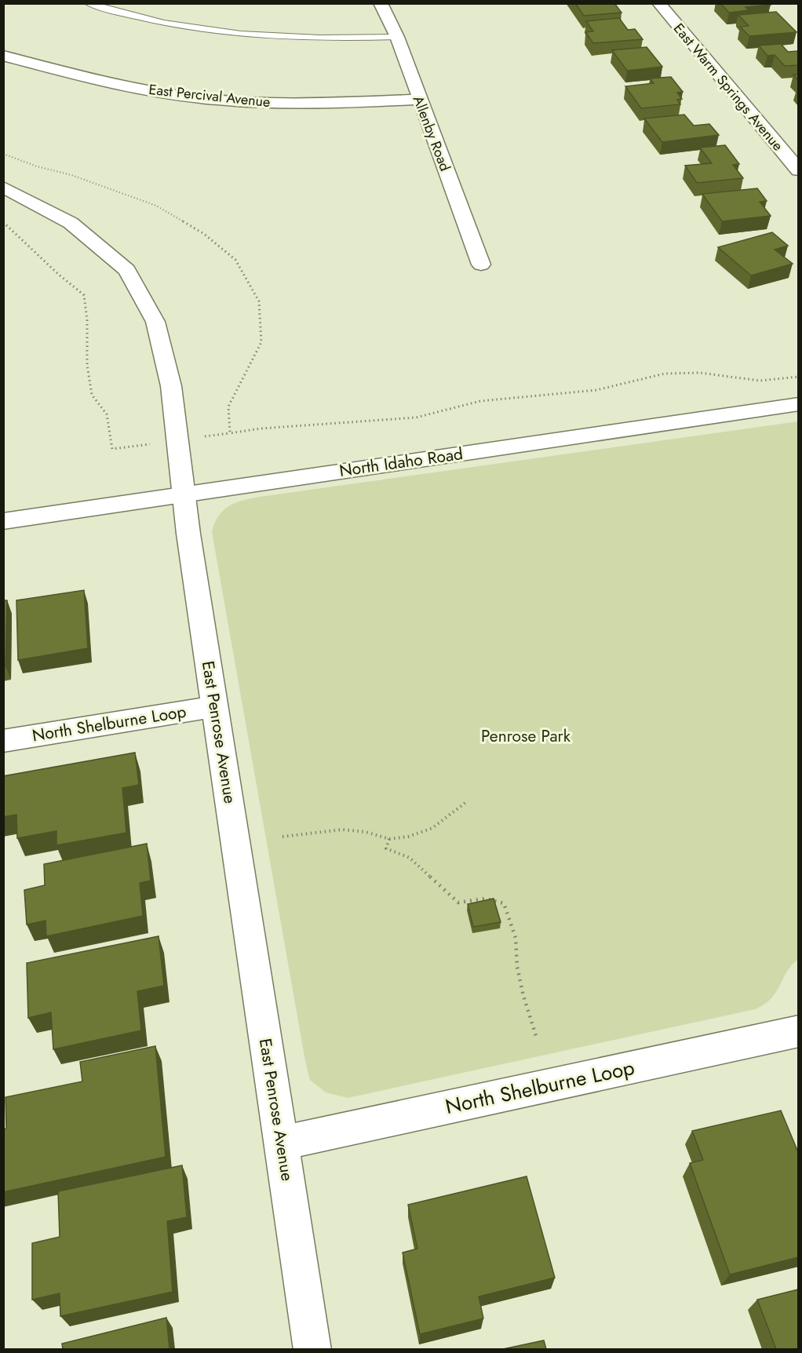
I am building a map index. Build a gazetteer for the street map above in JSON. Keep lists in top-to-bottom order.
{
  "streets": {
    "street": [
      "East Warm Springs Avenue",
      "East Percival Avenue",
      "Allenby Road",
      "North Idaho Road",
      "North Shelburne Loop",
      "East Penrose Avenue"
    ]
  },
  "crossings": [
    ["East Percival Avenue", "Allenby Road"],
    ["North Idaho Road", "East Penrose Avenue"],
    ["North Shelburne Loop", "East Penrose Avenue"]
  ],
  "parks": ["Penrose Park"]
}
